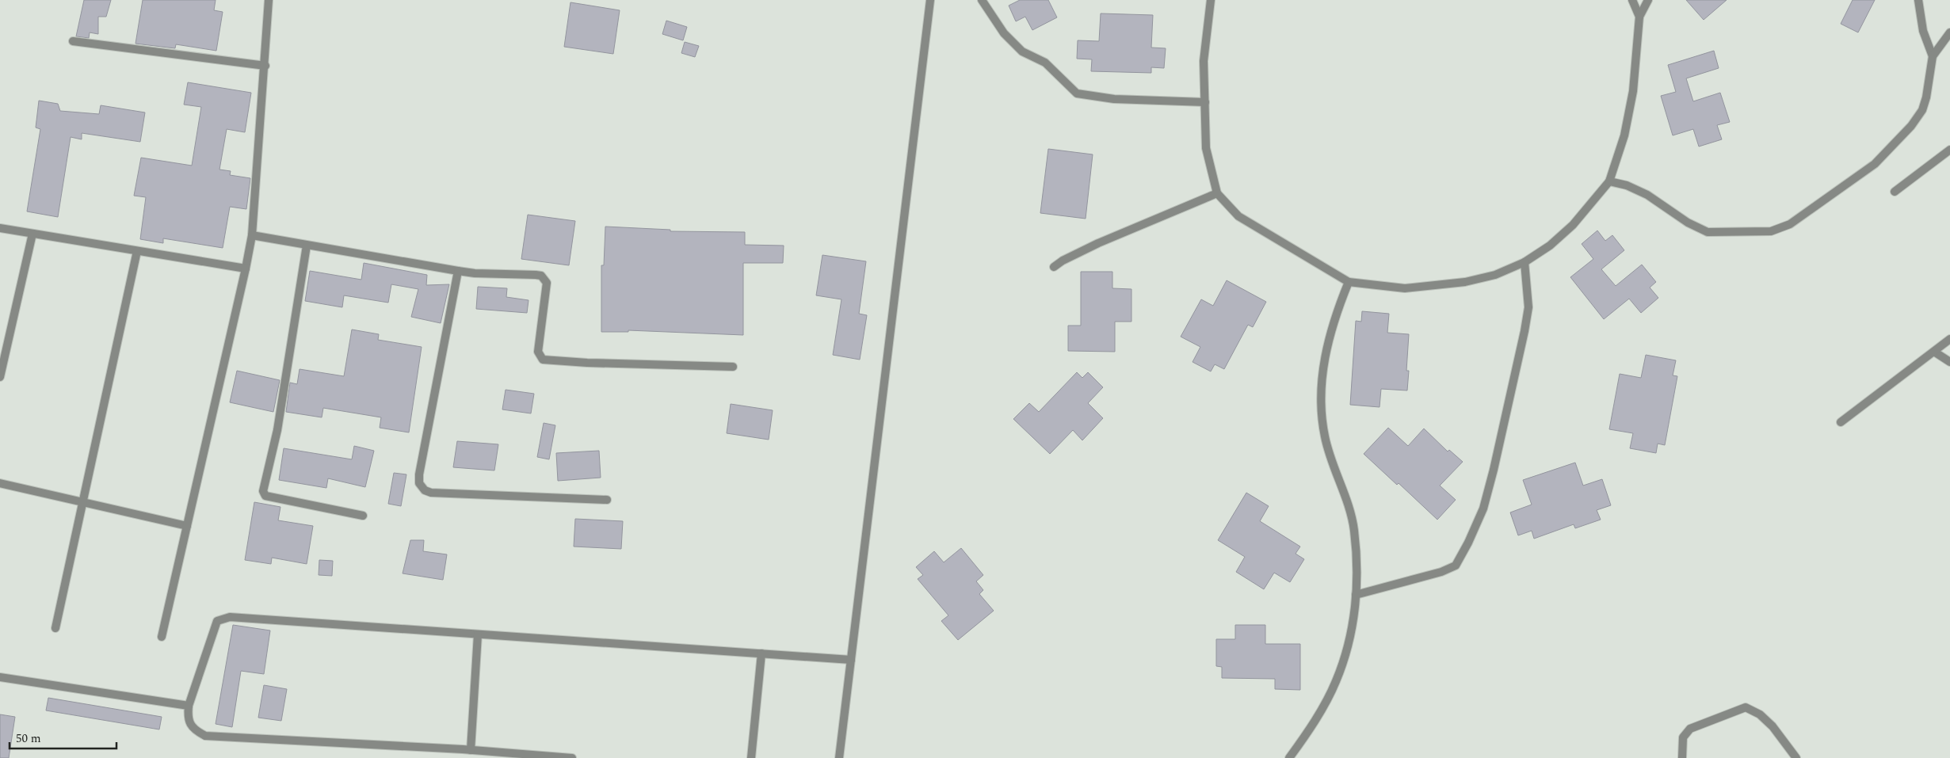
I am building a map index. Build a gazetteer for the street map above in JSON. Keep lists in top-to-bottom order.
{
  "scale_bar": "50 m"
}
